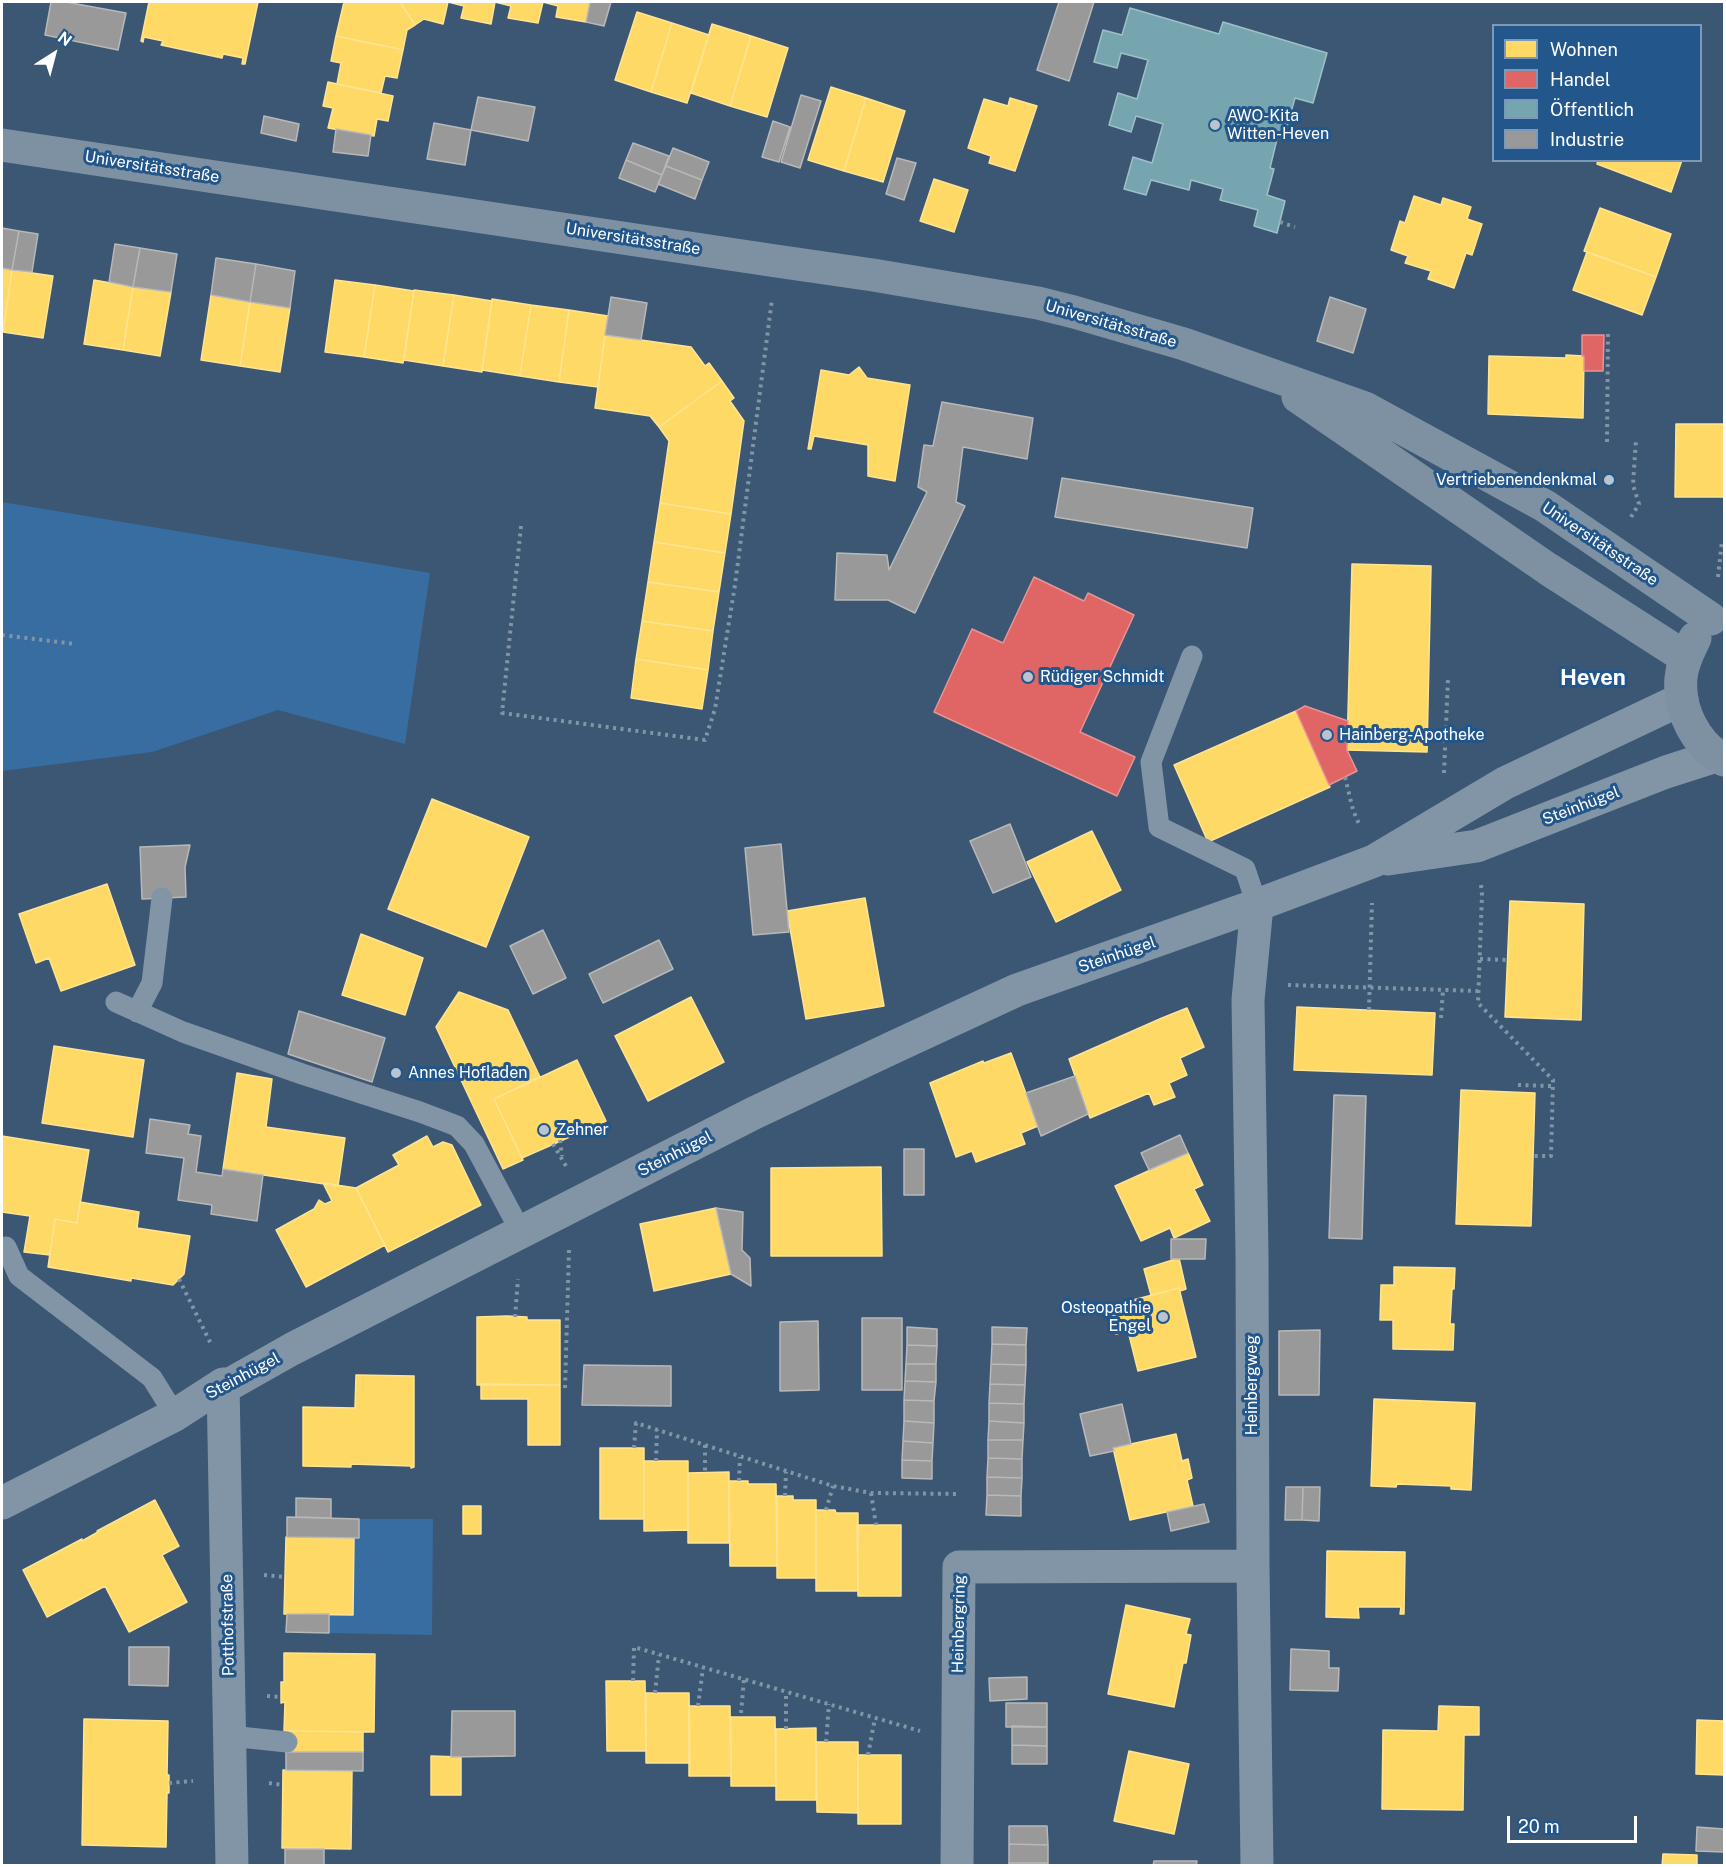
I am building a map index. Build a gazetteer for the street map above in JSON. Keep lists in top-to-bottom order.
{
  "streets": {
    "street": [
      "Universitätsstraße",
      "Steinhügel",
      "Heinbergweg",
      "Heinbergring",
      "Potthofstraße"
    ]
  },
  "crossings": [
    ["Steinhügel", "Heinbergweg"],
    ["Steinhügel", "Potthofstraße"],
    ["Heinbergweg", "Heinbergring"]
  ],
  "districts": ["Heven"],
  "places": [
    "AWO-Kita Witten-Heven",
    "Vertriebenendenkmal",
    "Rüdiger Schmidt",
    "Hainberg-Apotheke",
    "Annes Hofladen",
    "Zehner",
    "Osteopathie Engel"
  ],
  "legend": [
    "Wohnen",
    "Handel",
    "Öffentlich",
    "Industrie"
  ],
  "scale_bar": "20 m",
  "north": "top right"
}
